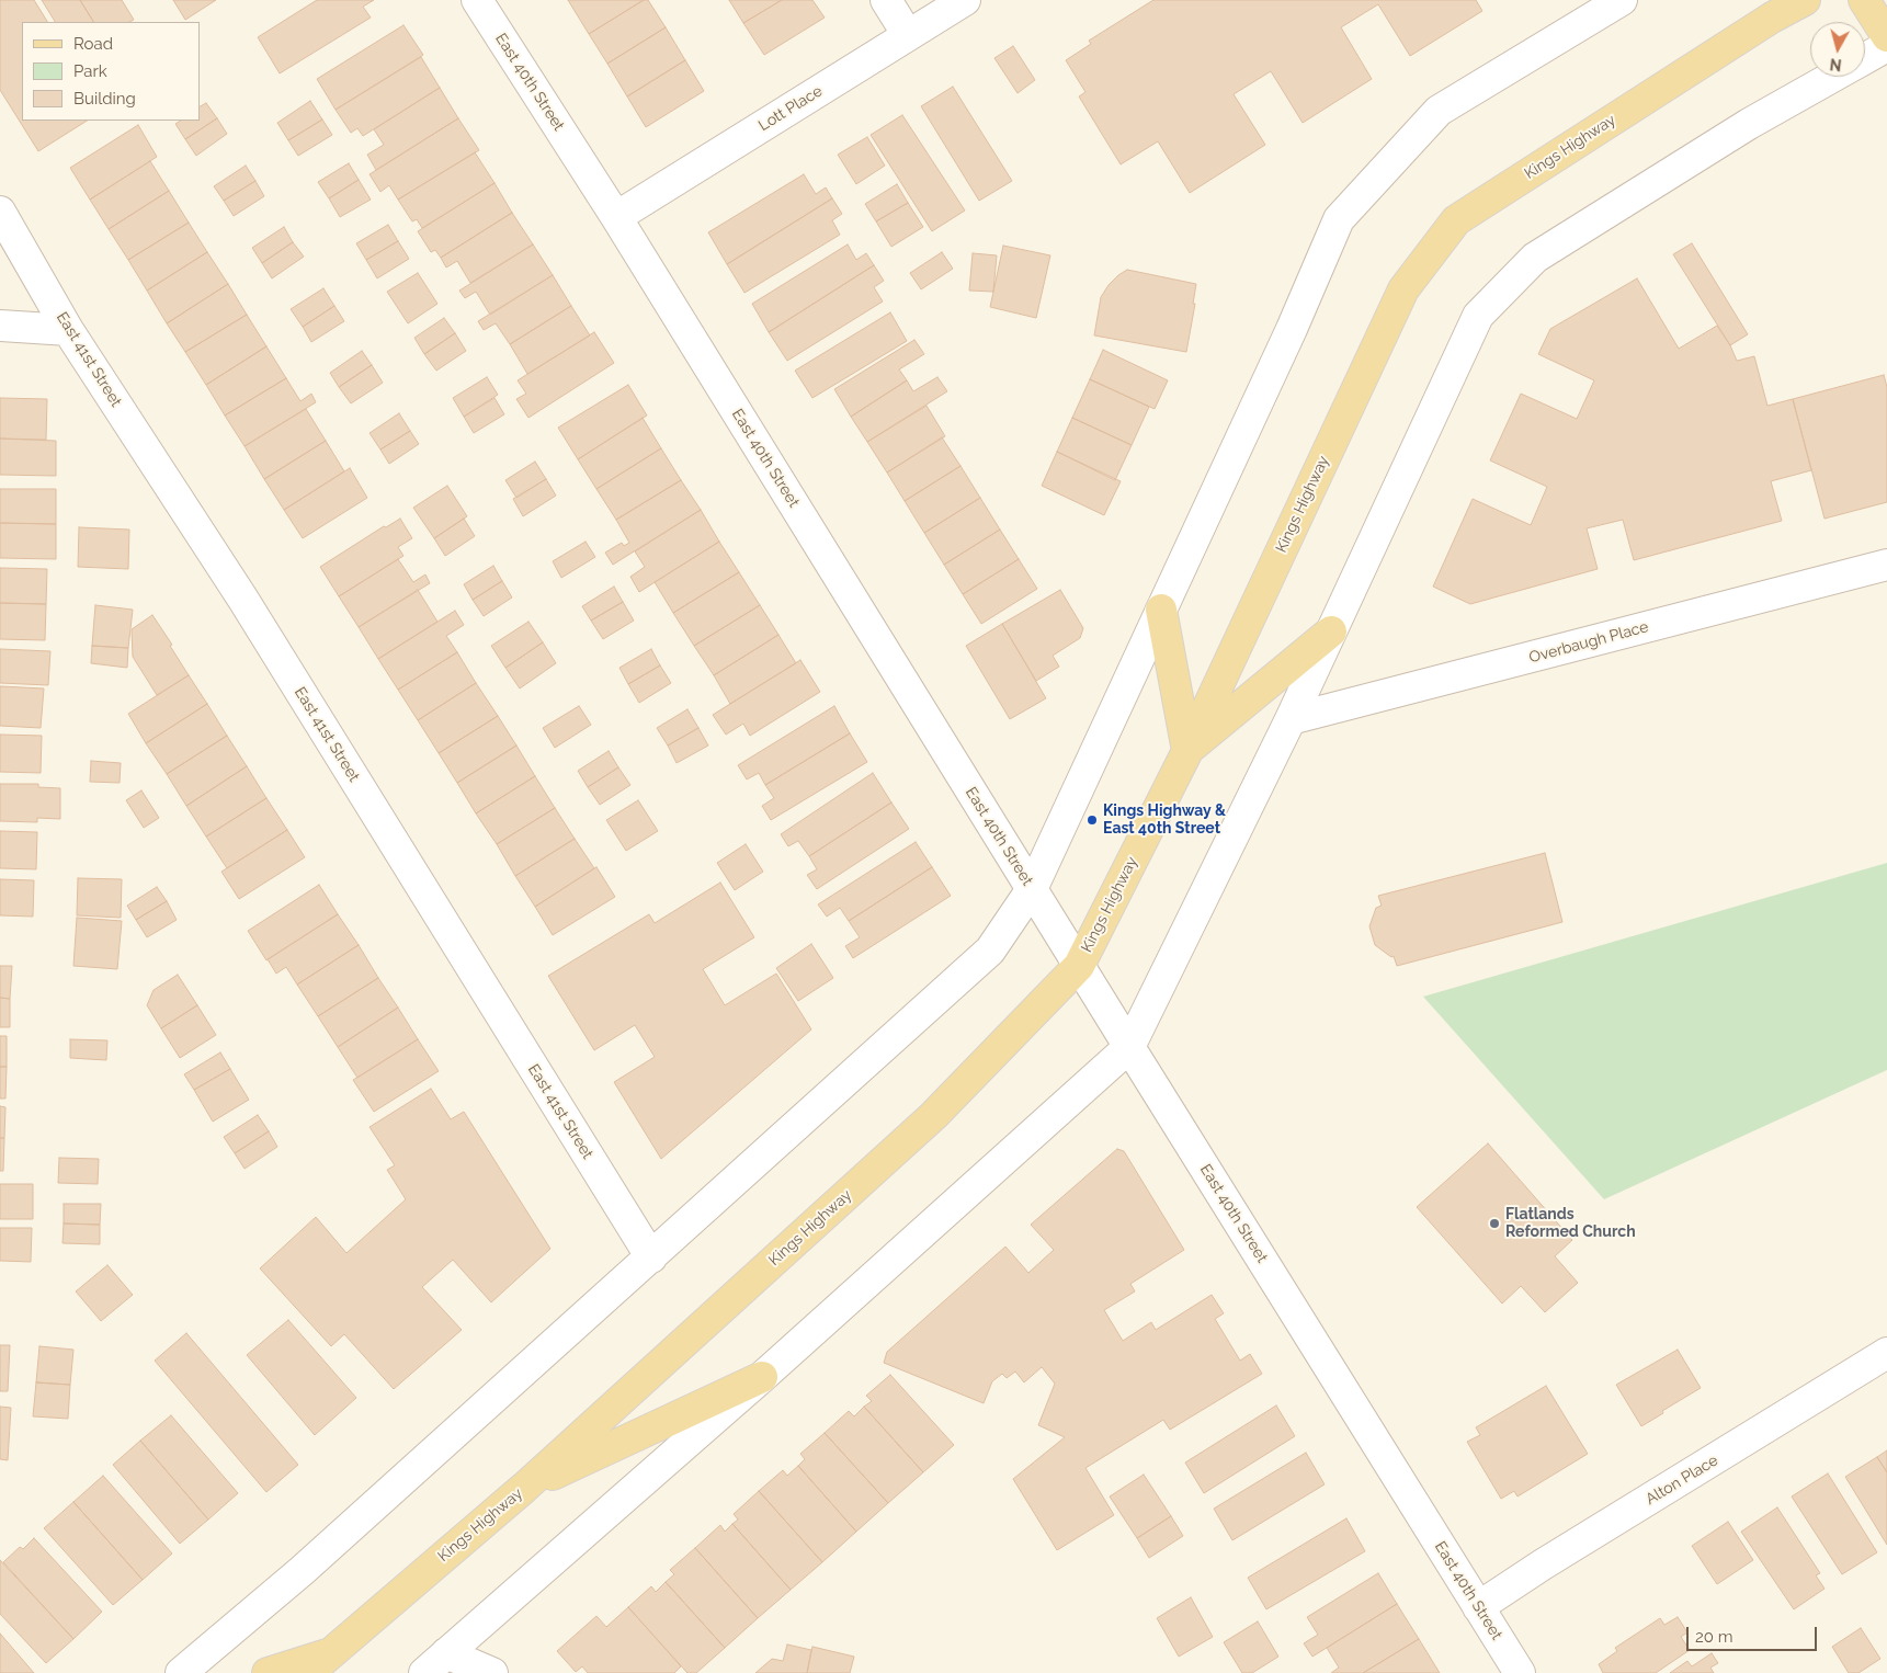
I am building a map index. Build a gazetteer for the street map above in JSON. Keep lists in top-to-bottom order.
{
  "streets": {
    "main road": ["Kings Highway"],
    "street": [
      "East 40th Street",
      "Lott Place",
      "East 41st Street",
      "Overbaugh Place",
      "Alton Place"
    ]
  },
  "crossings": [
    ["East 40th Street", "Lott Place"],
    ["East 40th Street", "Kings Highway"],
    ["East 40th Street", "Alton Place"]
  ],
  "places": ["Kings Highway & East 40th Street", "Flatlands Reformed Church"],
  "legend": ["Road", "Park", "Building"],
  "scale_bar": "20 m",
  "north": "bottom"
}
